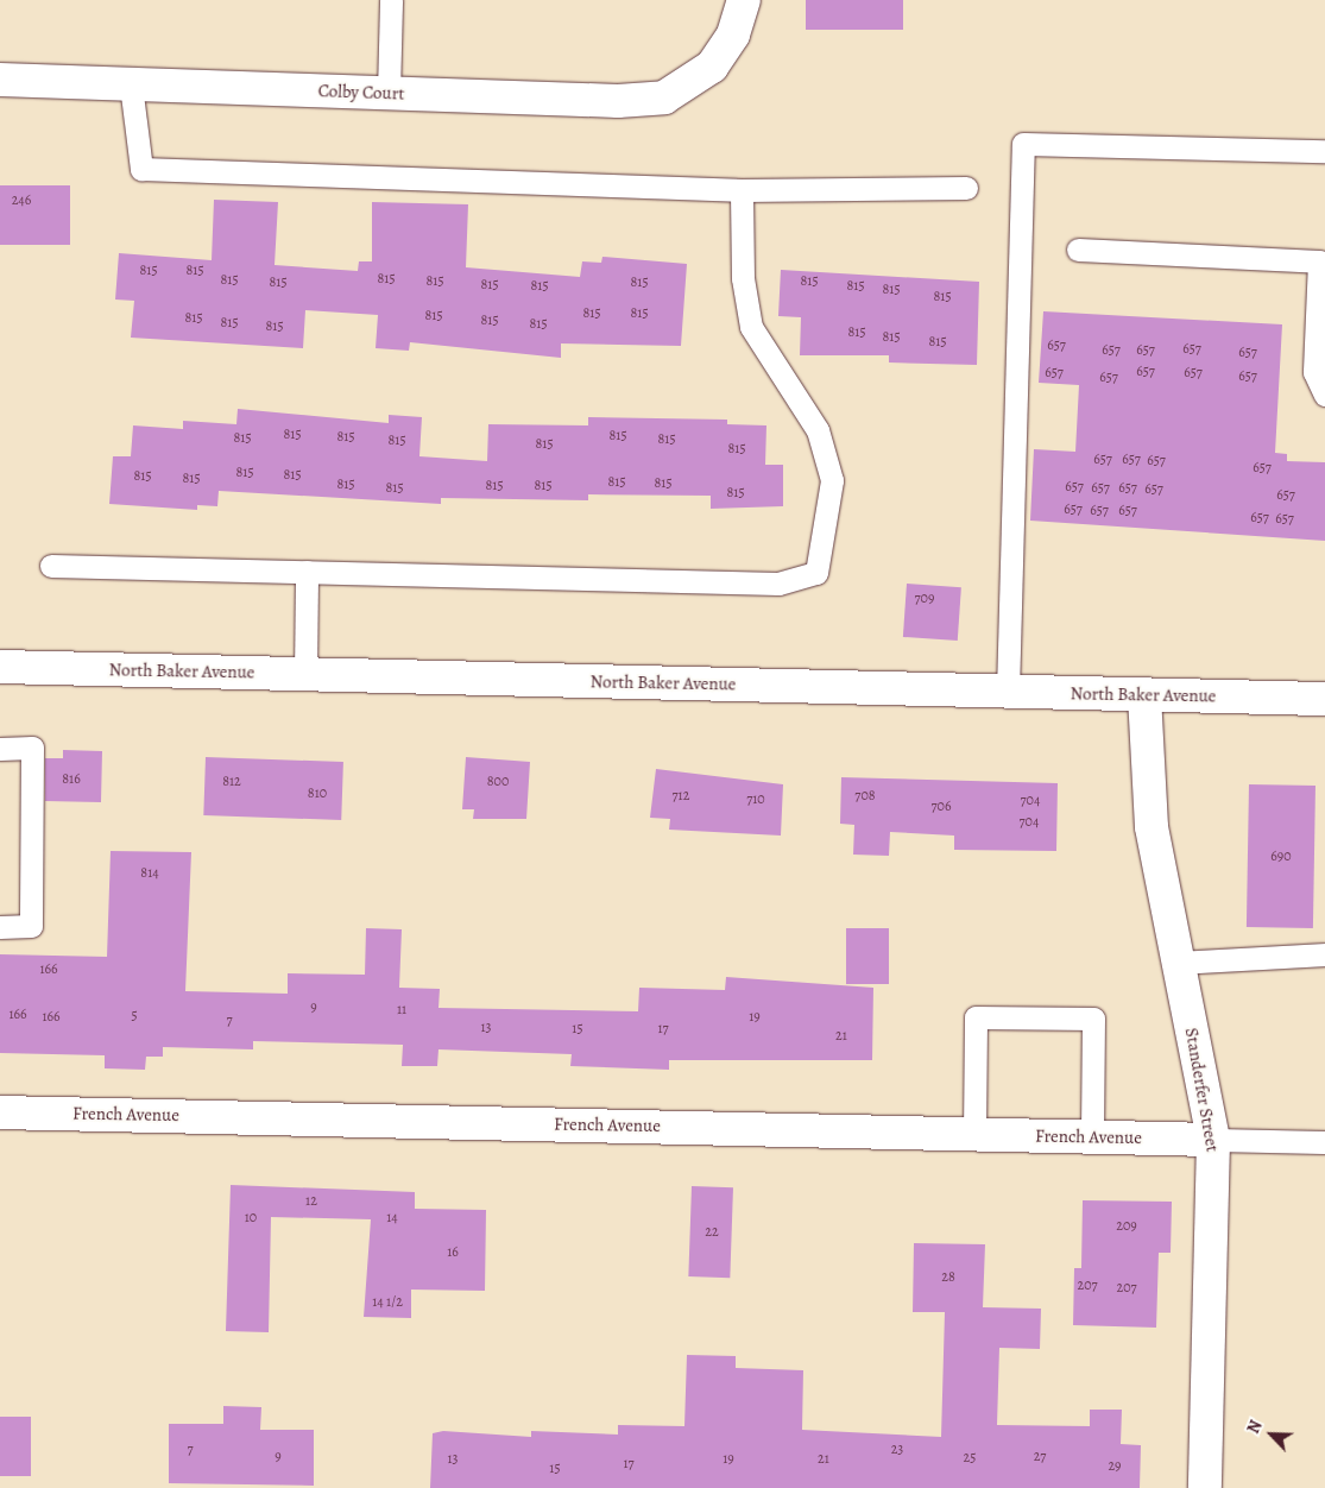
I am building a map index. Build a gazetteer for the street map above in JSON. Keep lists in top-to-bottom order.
{
  "streets": {
    "street": [
      "Colby Court",
      "North Baker Avenue",
      "Standerfer Street",
      "French Avenue"
    ]
  },
  "crossings": [
    ["North Baker Avenue", "Standerfer Street"],
    ["Standerfer Street", "French Avenue"]
  ],
  "house_numbers": [
    "246",
    "815",
    "815",
    "815",
    "815",
    "815",
    "815",
    "815",
    "815",
    "815",
    "815",
    "815",
    "815",
    "815",
    "815",
    "815",
    "815",
    "815",
    "815",
    "815",
    "815",
    "815",
    "815",
    "815",
    "815",
    "657",
    "657",
    "657",
    "657",
    "657",
    "657",
    "657",
    "657",
    "657",
    "657",
    "815",
    "815",
    "815",
    "815",
    "815",
    "815",
    "815",
    "815",
    "657",
    "657",
    "657",
    "657",
    "815",
    "815",
    "815",
    "815",
    "815",
    "815",
    "815",
    "815",
    "815",
    "657",
    "815",
    "657",
    "657",
    "657",
    "815",
    "657",
    "657",
    "657",
    "657",
    "657",
    "657",
    "709",
    "816",
    "812",
    "800",
    "810",
    "712",
    "708",
    "710",
    "704",
    "706",
    "704",
    "690",
    "814",
    "166",
    "9",
    "11",
    "166",
    "5",
    "166",
    "19",
    "7",
    "13",
    "15",
    "17",
    "21",
    "12",
    "10",
    "14",
    "209",
    "22",
    "16",
    "28",
    "207",
    "207",
    "14 1/2",
    "7",
    "23",
    "9",
    "27",
    "25",
    "13",
    "19",
    "21",
    "17",
    "29",
    "15"
  ],
  "north": "top left"
}
